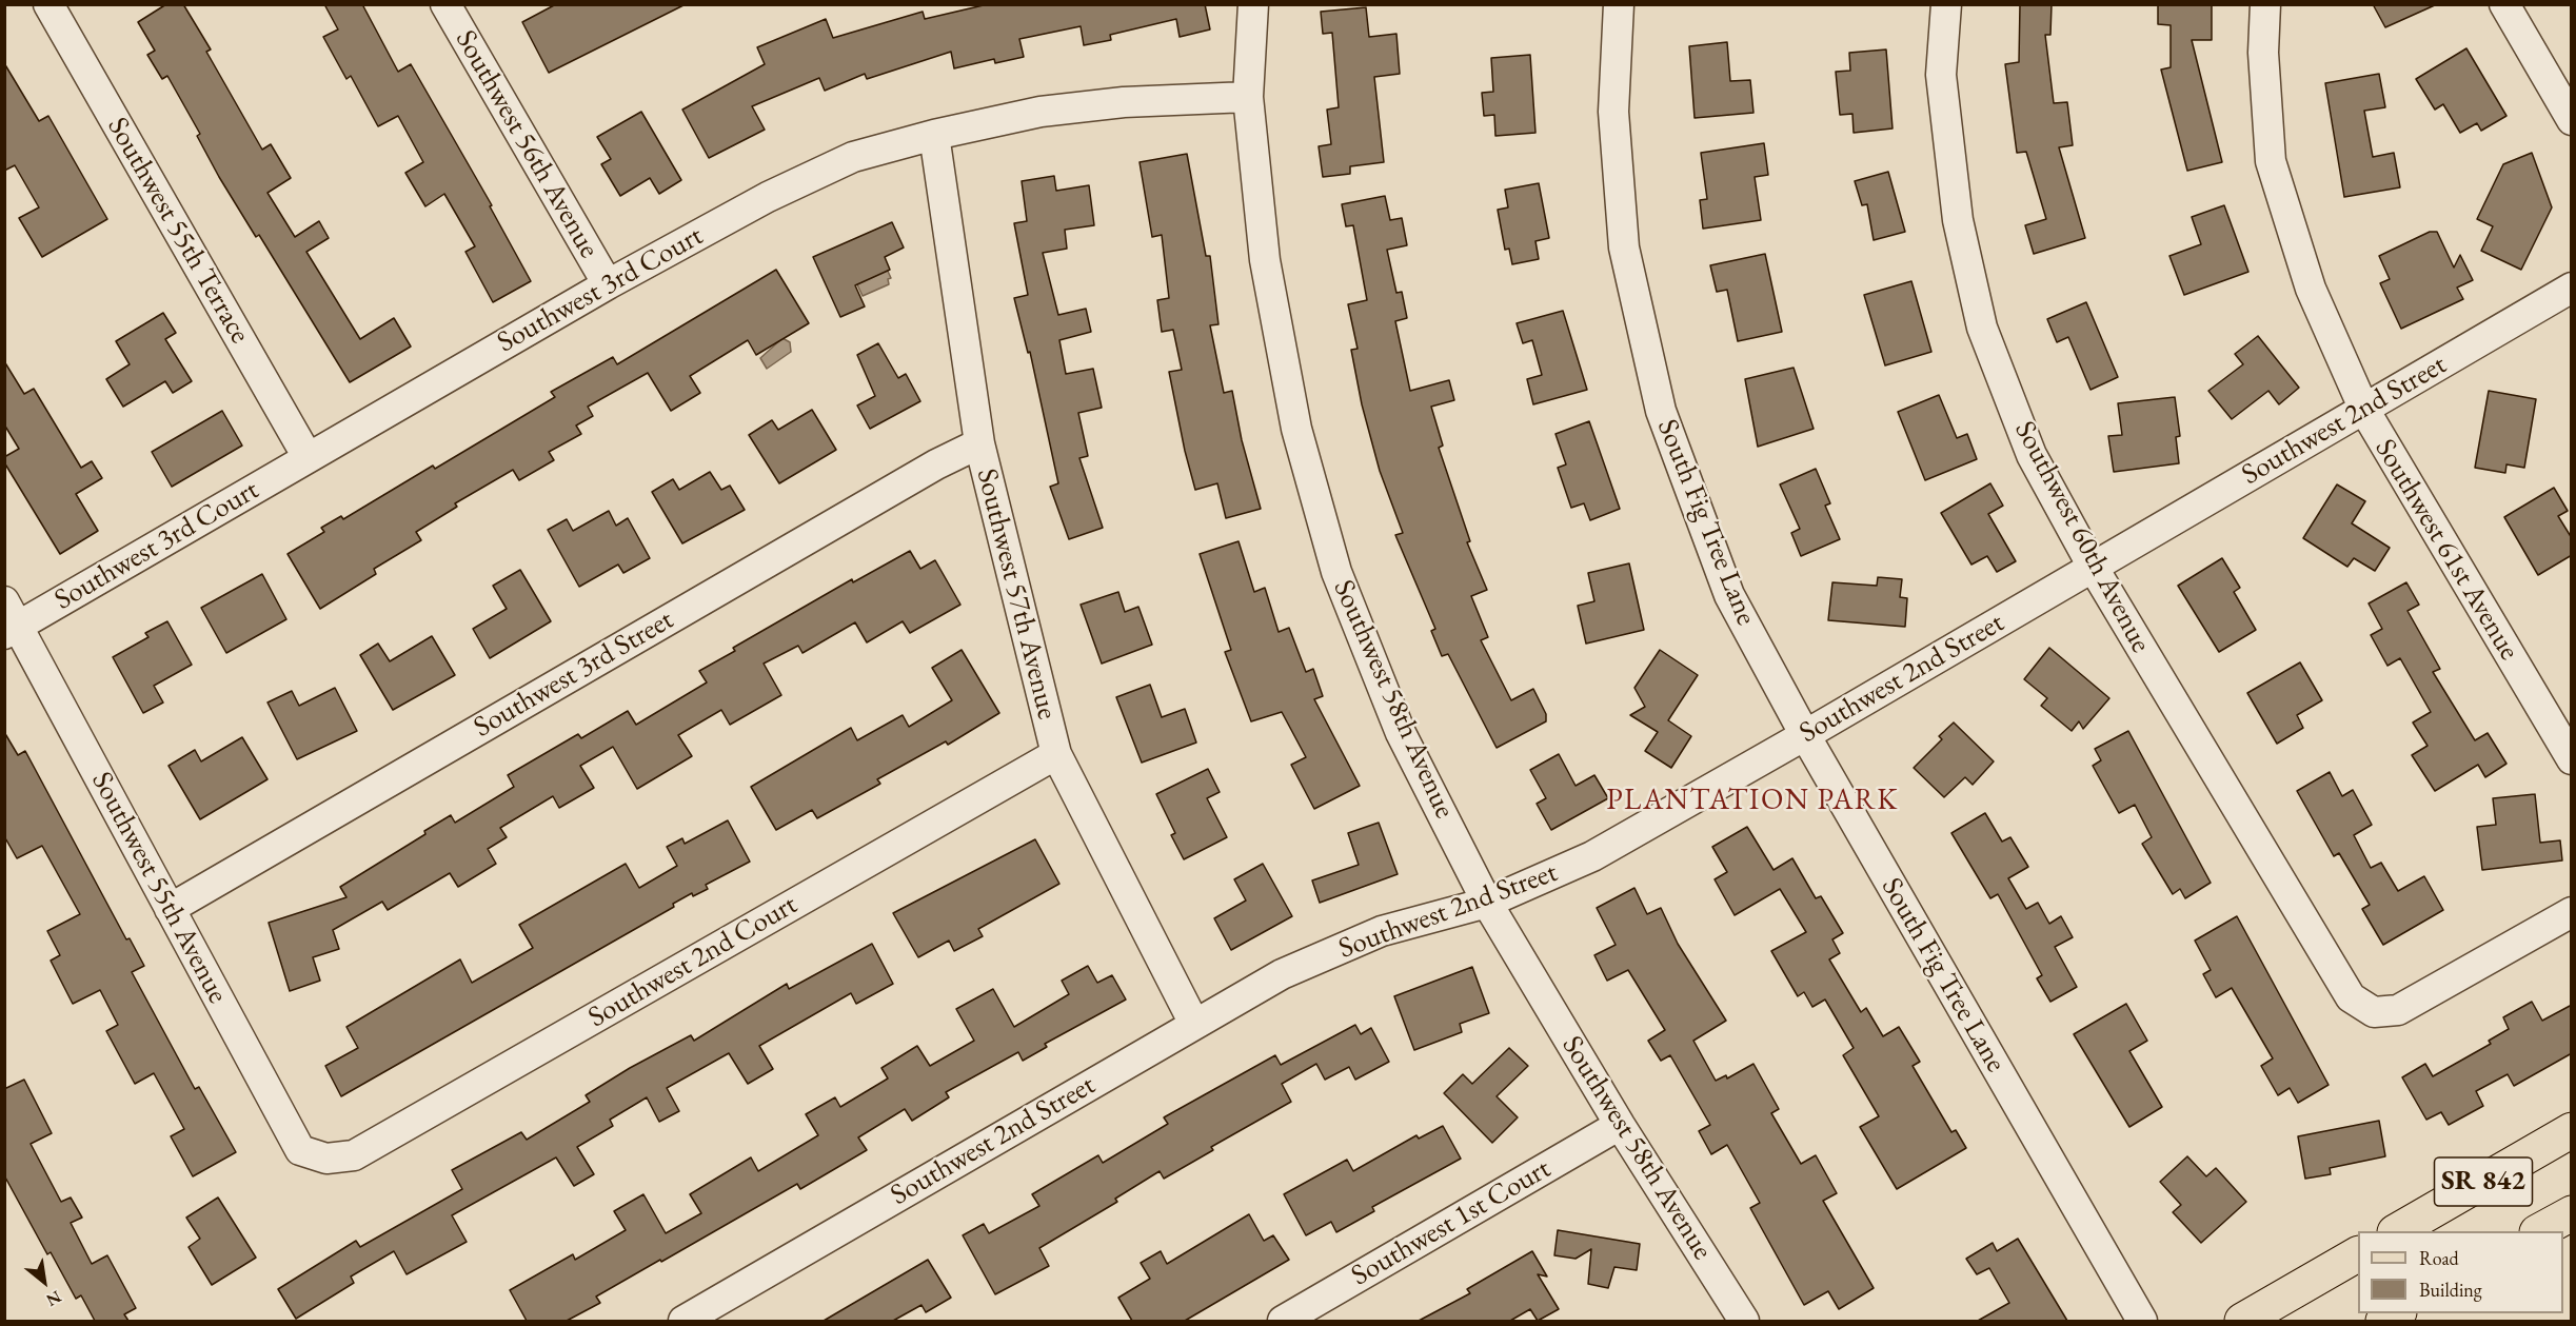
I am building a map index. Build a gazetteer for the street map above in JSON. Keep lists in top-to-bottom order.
{
  "streets": {
    "main road": ["SR 842"],
    "street": [
      "Southwest 56th Avenue",
      "Southwest 55th Terrace",
      "Southwest 3rd Court",
      "Southwest 2nd Street",
      "South Fig Tree Lane",
      "Southwest 60th Avenue",
      "Southwest 61st Avenue",
      "Southwest 57th Avenue",
      "Southwest 3rd Street",
      "Southwest 58th Avenue",
      "Southwest 55th Avenue",
      "Southwest 2nd Court",
      "Southwest 1st Court"
    ]
  },
  "crossings": [
    ["Southwest 56th Avenue", "Southwest 3rd Court"],
    ["Southwest 55th Terrace", "Southwest 3rd Court"],
    ["Southwest 3rd Court", "Southwest 57th Avenue"],
    ["Southwest 3rd Court", "Southwest 58th Avenue"],
    ["Southwest 3rd Court", "Southwest 55th Avenue"],
    ["Southwest 2nd Street", "South Fig Tree Lane"],
    ["Southwest 2nd Street", "Southwest 60th Avenue"],
    ["Southwest 2nd Street", "Southwest 61st Avenue"],
    ["Southwest 2nd Street", "Southwest 57th Avenue"],
    ["Southwest 2nd Street", "Southwest 58th Avenue"],
    ["Southwest 57th Avenue", "Southwest 3rd Street"],
    ["Southwest 57th Avenue", "Southwest 2nd Court"],
    ["Southwest 3rd Street", "Southwest 55th Avenue"],
    ["Southwest 58th Avenue", "Southwest 1st Court"],
    ["Southwest 55th Avenue", "Southwest 2nd Court"]
  ],
  "districts": ["PLANTATION PARK"],
  "legend": ["Road", "Building"],
  "north": "bottom right"
}
